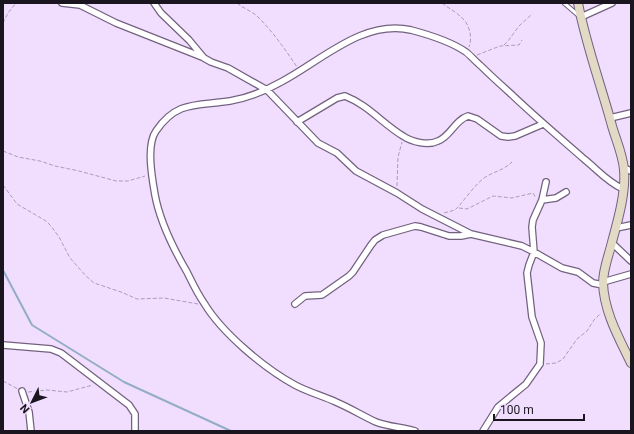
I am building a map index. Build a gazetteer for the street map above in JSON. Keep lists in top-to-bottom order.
{
  "scale_bar": "100 m",
  "north": "bottom left"
}
